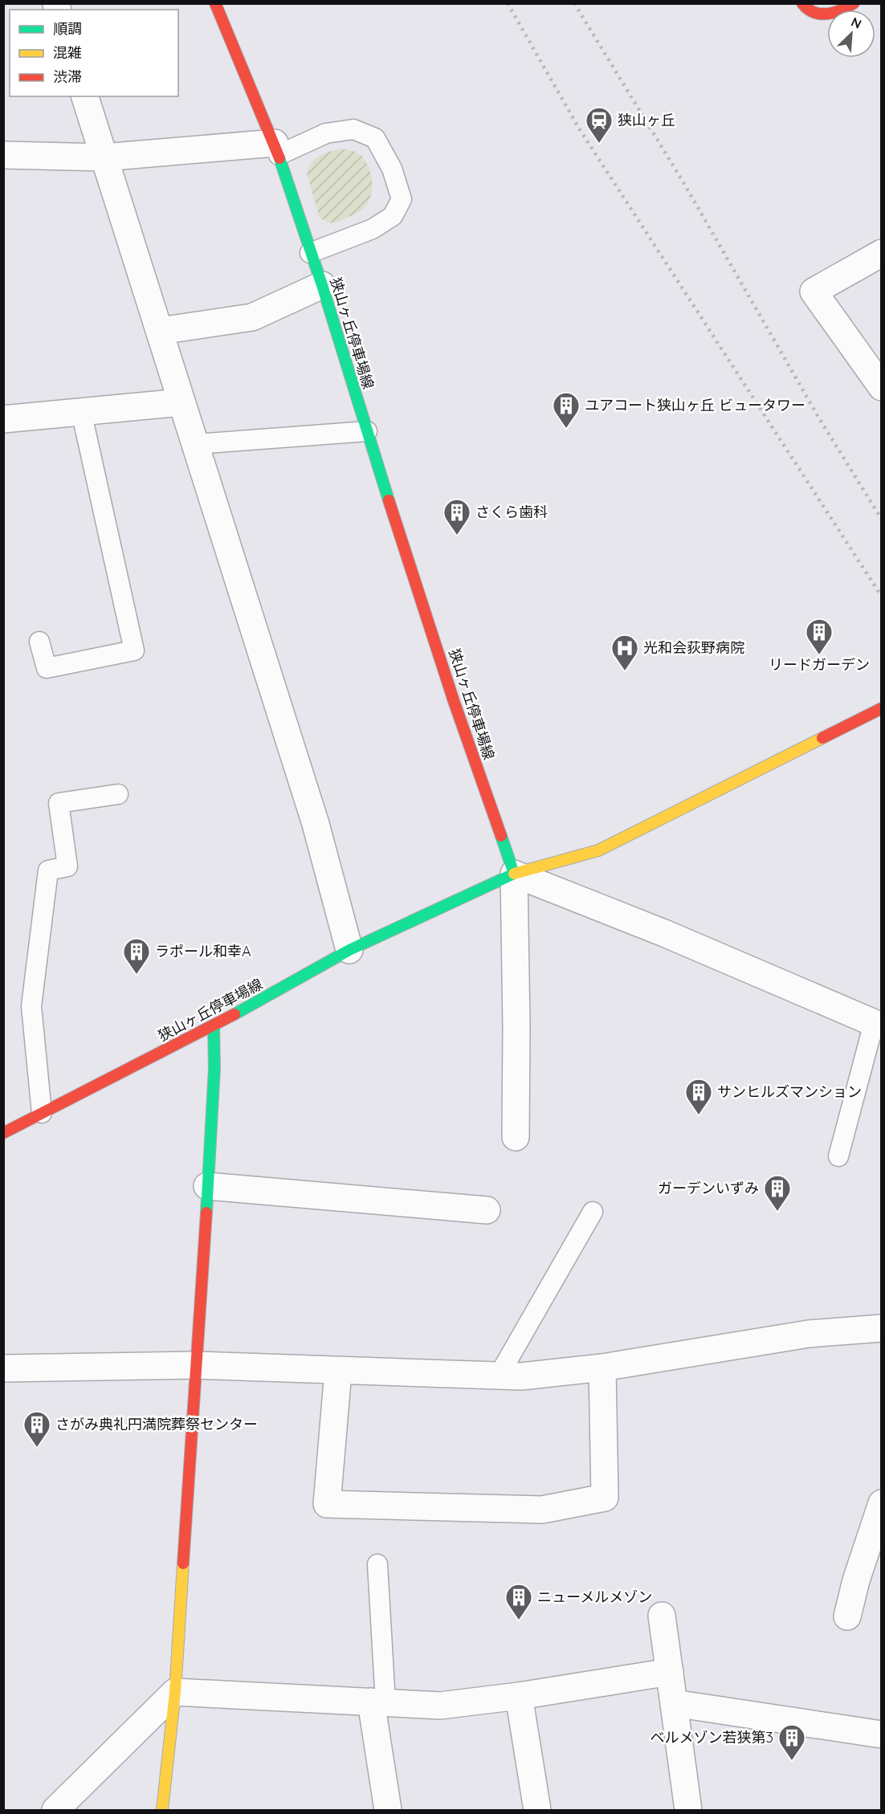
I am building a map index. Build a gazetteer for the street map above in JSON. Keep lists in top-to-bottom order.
{
  "streets": {
    "main road": ["狭山ヶ丘停車場線"]
  },
  "places": {
    "station": ["狭山ヶ丘"],
    "building": [
      "ユアコート狭山ヶ丘 ビュータワー",
      "さくら歯科",
      "リードガーデン",
      "ラポール和幸A",
      "サンヒルズマンション",
      "ガーデンいずみ",
      "さがみ典礼円満院葬祭センター",
      "ニューメルメゾン",
      "ベルメゾン若狭第3"
    ],
    "hospital": ["光和会荻野病院"]
  },
  "legend": ["順調", "混雑", "渋滞"],
  "north": "top right"
}
